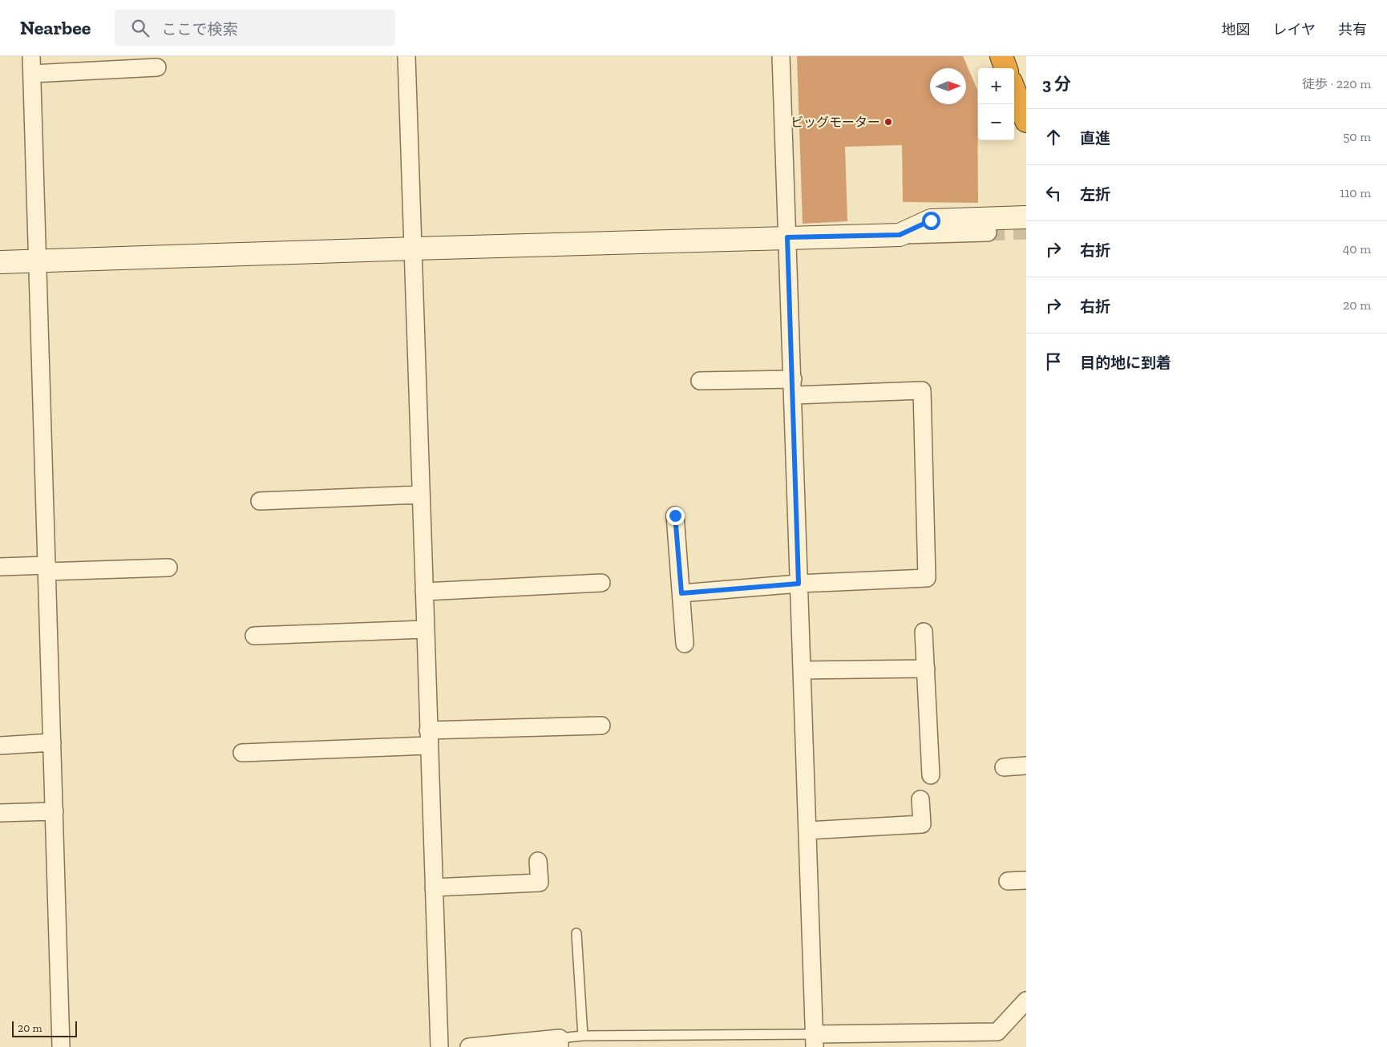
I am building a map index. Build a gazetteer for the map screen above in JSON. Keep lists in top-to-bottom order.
{
  "places": ["ビッグモーター"],
  "scale_bar": "20 m",
  "north": "right",
  "page": {
    "header": "Nearbee",
    "search": "ここで検索",
    "nav": ["地図", "レイヤ", "共有"],
    "heading": ["3 分", "徒歩 · 220 m"],
    "map_buttons": ["+", "−"],
    "list": [
      ["直進", "50 m"],
      ["左折", "110 m"],
      ["右折", "40 m"],
      ["右折", "20 m"],
      "目的地に到着"
    ],
    "scale": "20 m"
  }
}
